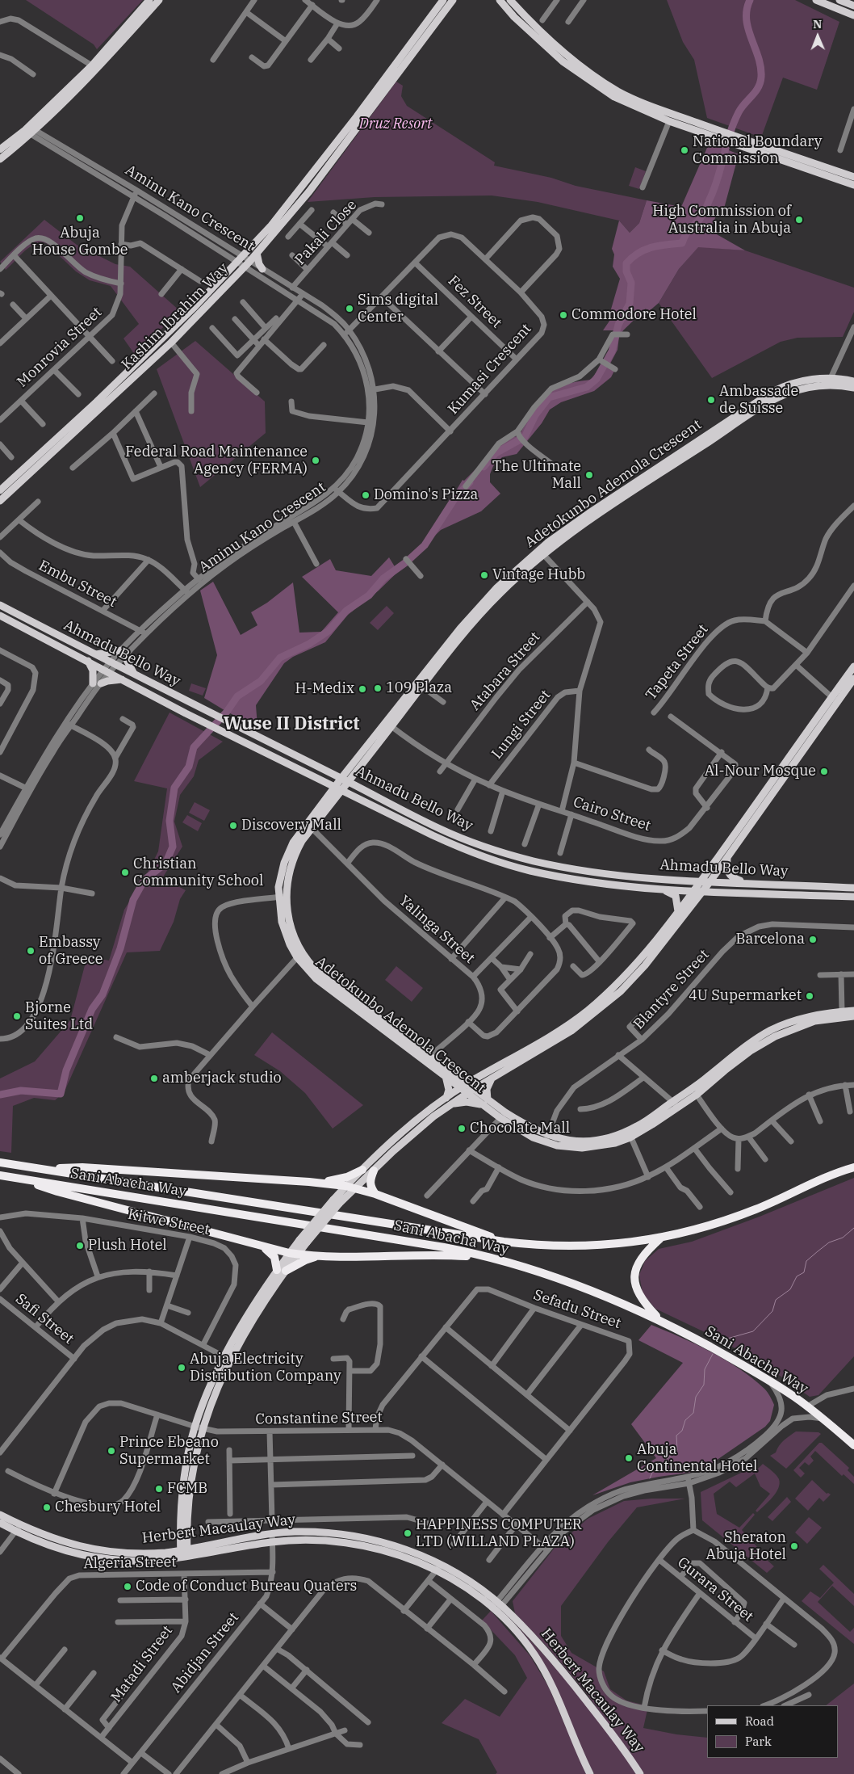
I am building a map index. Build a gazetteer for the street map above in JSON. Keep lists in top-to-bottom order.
{
  "streets": {
    "highway": ["Sani Abacha Way"],
    "main road": [
      "Kashim Ibrahim Way",
      "Adetokunbo Ademola Crescent",
      "Ahmadu Bello Way",
      "Herbert Macaulay Way"
    ],
    "street": [
      "Aminu Kano Crescent",
      "Pakali Close",
      "Fez Street",
      "Monrovia Street",
      "Kumasi Crescent",
      "Embu Street",
      "Tapeta Street",
      "Atabara Street",
      "Lungi Street",
      "Cairo Street",
      "Yalinga Street",
      "Blantyre Street",
      "Kitwe Street",
      "Sefadu Street",
      "Safi Street",
      "Constantine Street",
      "Algeria Street",
      "Gurara Street",
      "Abidjan Street",
      "Matadi Street"
    ]
  },
  "crossings": [
    ["Aminu Kano Crescent", "Pakali Close"],
    ["Aminu Kano Crescent", "Kashim Ibrahim Way"],
    ["Aminu Kano Crescent", "Monrovia Street"],
    ["Aminu Kano Crescent", "Kumasi Crescent"],
    ["Aminu Kano Crescent", "Embu Street"],
    ["Aminu Kano Crescent", "Ahmadu Bello Way"],
    ["Fez Street", "Kumasi Crescent"],
    ["Adetokunbo Ademola Crescent", "Ahmadu Bello Way"],
    ["Adetokunbo Ademola Crescent", "Cairo Street"],
    ["Adetokunbo Ademola Crescent", "Yalinga Street"],
    ["Adetokunbo Ademola Crescent", "Blantyre Street"],
    ["Atabara Street", "Cairo Street"],
    ["Lungi Street", "Cairo Street"],
    ["Sefadu Street", "Constantine Street"],
    ["Herbert Macaulay Way", "Abidjan Street"],
    ["Algeria Street", "Abidjan Street"],
    ["Algeria Street", "Matadi Street"]
  ],
  "districts": ["Wuse II District"],
  "parks": ["Druz Resort"],
  "places": [
    "National Boundary Commission",
    "Abuja House Gombe",
    "High Commission of Australia in Abuja",
    "Sims digital Center",
    "Commodore Hotel",
    "Ambassade de Suisse",
    "Federal Road Maintenance Agency (FERMA)",
    "The Ultimate Mall",
    "Domino's Pizza",
    "Vintage Hubb",
    "109 Plaza",
    "H-Medix",
    "Al-Nour Mosque",
    "Discovery Mall",
    "Christian Community School",
    "Barcelona",
    "Embassy of Greece",
    "4U Supermarket",
    "Bjorne Suites Ltd",
    "amberjack studio",
    "Chocolate Mall",
    "Plush Hotel",
    "Abuja Electricity Distribution Company",
    "Prince Ebeano Supermarket",
    "Abuja Continental Hotel",
    "FCMB",
    "Chesbury Hotel",
    "HAPPINESS COMPUTER LTD (WILLAND PLAZA)",
    "Sheraton Abuja Hotel",
    "Code of Conduct Bureau Quaters"
  ],
  "legend": ["Road", "Park"],
  "north": "top"
}
